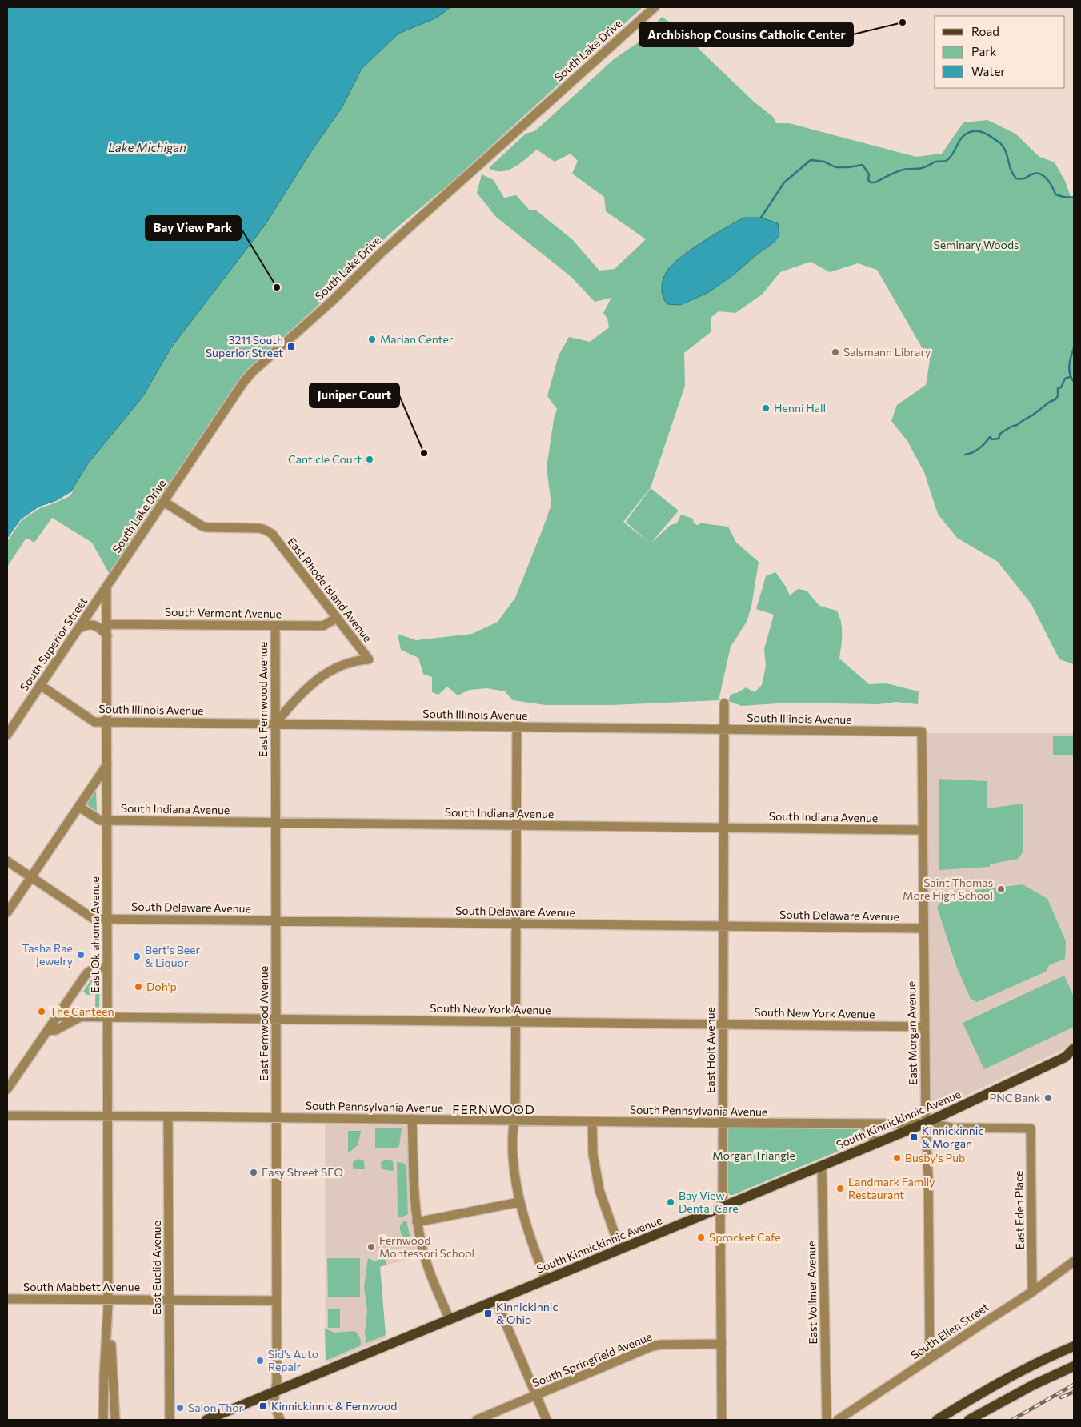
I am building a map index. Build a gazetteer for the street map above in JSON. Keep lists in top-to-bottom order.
{
  "streets": {
    "main road": ["South Kinnickinnic Avenue"],
    "street": [
      "South Lake Drive",
      "East Rhode Island Avenue",
      "South Vermont Avenue",
      "South Superior Street",
      "East Fernwood Avenue",
      "South Illinois Avenue",
      "South Indiana Avenue",
      "South Delaware Avenue",
      "East Oklahoma Avenue",
      "South New York Avenue",
      "East Morgan Avenue",
      "East Holt Avenue",
      "South Pennsylvania Avenue",
      "East Eden Place",
      "East Euclid Avenue",
      "South Mabbett Avenue",
      "East Vollmer Avenue",
      "South Ellen Street",
      "South Springfield Avenue"
    ]
  },
  "crossings": [
    ["South Lake Drive", "East Rhode Island Avenue"],
    ["South Lake Drive", "South Superior Street"],
    ["South Lake Drive", "East Oklahoma Avenue"],
    ["East Rhode Island Avenue", "South Vermont Avenue"],
    ["East Rhode Island Avenue", "East Fernwood Avenue"],
    ["East Rhode Island Avenue", "South Illinois Avenue"],
    ["South Vermont Avenue", "East Fernwood Avenue"],
    ["South Vermont Avenue", "East Oklahoma Avenue"],
    ["South Superior Street", "South Illinois Avenue"],
    ["South Superior Street", "East Oklahoma Avenue"],
    ["East Fernwood Avenue", "South Illinois Avenue"],
    ["East Fernwood Avenue", "South Indiana Avenue"],
    ["East Fernwood Avenue", "South Delaware Avenue"],
    ["East Fernwood Avenue", "South New York Avenue"],
    ["East Fernwood Avenue", "South Pennsylvania Avenue"],
    ["East Fernwood Avenue", "South Kinnickinnic Avenue"],
    ["East Fernwood Avenue", "South Mabbett Avenue"],
    ["South Illinois Avenue", "East Oklahoma Avenue"],
    ["South Illinois Avenue", "East Morgan Avenue"],
    ["South Illinois Avenue", "East Holt Avenue"],
    ["South Indiana Avenue", "East Oklahoma Avenue"],
    ["South Indiana Avenue", "East Morgan Avenue"],
    ["South Indiana Avenue", "East Holt Avenue"],
    ["South Delaware Avenue", "East Oklahoma Avenue"],
    ["South Delaware Avenue", "East Morgan Avenue"],
    ["South Delaware Avenue", "East Holt Avenue"],
    ["East Oklahoma Avenue", "South New York Avenue"],
    ["East Oklahoma Avenue", "South Pennsylvania Avenue"],
    ["East Oklahoma Avenue", "South Mabbett Avenue"],
    ["South New York Avenue", "East Morgan Avenue"],
    ["South New York Avenue", "East Holt Avenue"],
    ["East Morgan Avenue", "South Pennsylvania Avenue"],
    ["East Morgan Avenue", "South Kinnickinnic Avenue"],
    ["East Morgan Avenue", "South Ellen Street"],
    ["East Holt Avenue", "South Pennsylvania Avenue"],
    ["East Holt Avenue", "South Kinnickinnic Avenue"],
    ["East Holt Avenue", "South Springfield Avenue"],
    ["South Pennsylvania Avenue", "South Kinnickinnic Avenue"],
    ["South Pennsylvania Avenue", "East Eden Place"],
    ["South Pennsylvania Avenue", "East Euclid Avenue"],
    ["South Kinnickinnic Avenue", "East Vollmer Avenue"],
    ["East Eden Place", "South Ellen Street"],
    ["East Euclid Avenue", "South Mabbett Avenue"]
  ],
  "districts": ["FERNWOOD"],
  "water": ["Lake Michigan"],
  "parks": ["Seminary Woods", "Morgan Triangle"],
  "places": {
    "other": [
      "Archbishop Cousins Catholic Center",
      "Bay View Park",
      "Marian Center",
      "Salsmann Library",
      "Henni Hall",
      "Juniper Court",
      "Canticle Court",
      "Saint Thomas More High School",
      "Tasha Rae Jewelry",
      "Bert's Beer & Liquor",
      "Doh'p",
      "The Canteen",
      "PNC Bank",
      "Busby's Pub",
      "Easy Street SEO",
      "Landmark Family Restaurant",
      "Bay View Dental Care",
      "Sprocket Cafe",
      "Fernwood Montessori School",
      "Sid's Auto Repair",
      "Salon Thor"
    ],
    "transit": [
      "3211 South Superior Street",
      "Kinnickinnic & Morgan",
      "Kinnickinnic & Ohio",
      "Kinnickinnic & Fernwood"
    ]
  },
  "legend": ["Road", "Park", "Water"]
}
